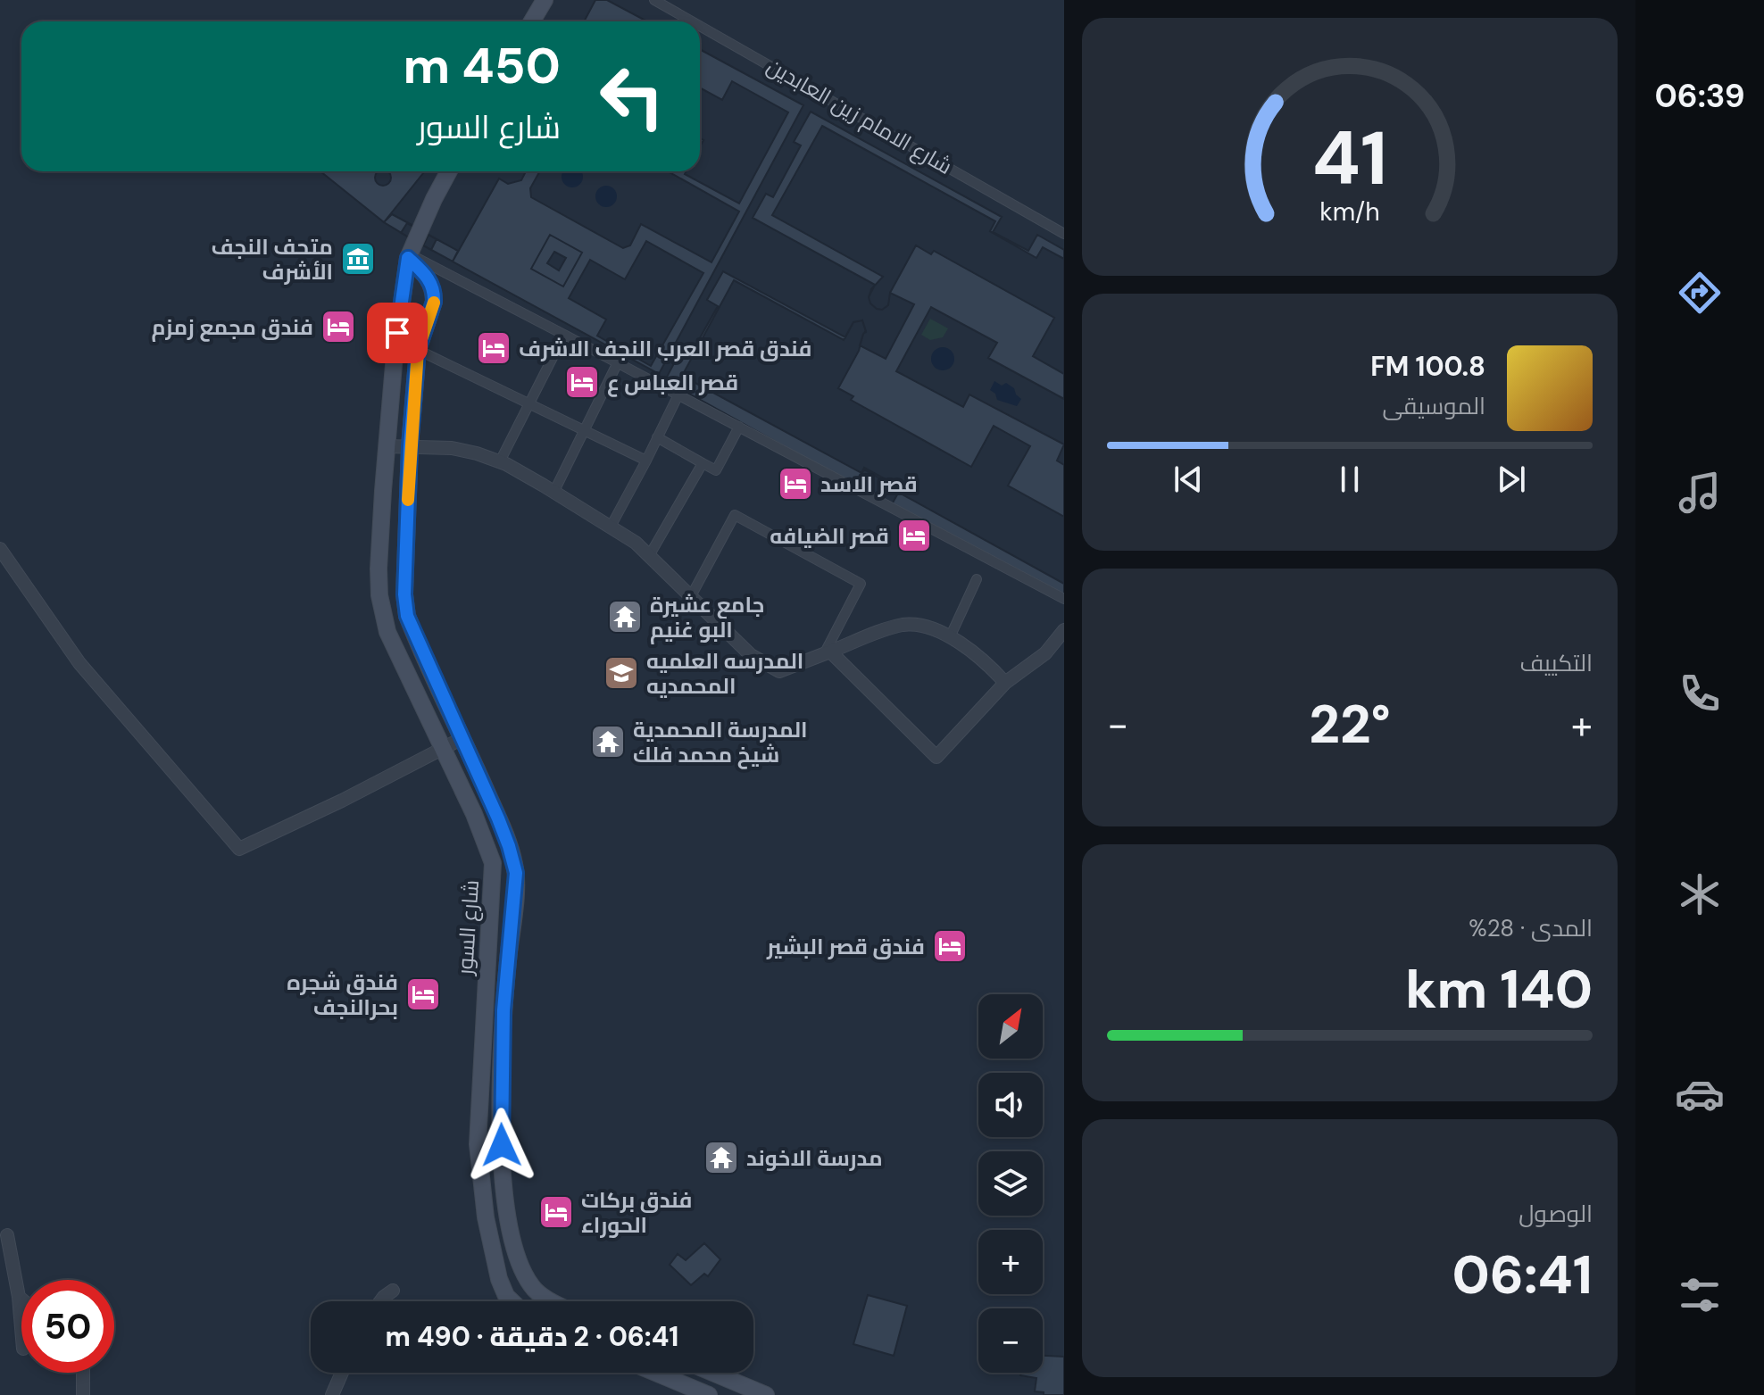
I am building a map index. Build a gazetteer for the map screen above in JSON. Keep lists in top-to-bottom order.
{
  "streets": {
    "main road": ["شارع السور"],
    "street": ["شارع الامام زين العابدين"]
  },
  "places": {
    "museum": ["متحف النجف الأشرف"],
    "hotel": [
      "فندق مجمع زمزم",
      "فندق قصر العرب النجف الاشرف",
      "قصر العباس ع",
      "قصر الاسد",
      "قصر الضيافه",
      "فندق قصر البشير",
      "فندق شجره بحرالنجف",
      "فندق بركات الحوراء"
    ],
    "temple": ["جامع عشيرة البو غنيم", "المدرسة المحمدية شيخ محمد فلك", "مدرسة الاخوند"],
    "school or university": ["المدرسه العلمیه المحمدیه"]
  },
  "north": "top right",
  "page": {
    "tabs": "06:39",
    "turn": ["450 m", "شارع السور"],
    "song": ["100.8 FM", "الموسيقى"],
    "tile": [
      "التكييف",
      ["المدى · 28%", "140 km"],
      ["الوصول", "06:41"]
    ],
    "heat": ["−", "22°", "+"],
    "map_buttons": ["+", "−"],
    "limit": "50",
    "trip": "06:41 · 2 دقيقة · 490 m",
    "gauge": ["41", "km/h"]
  }
}
